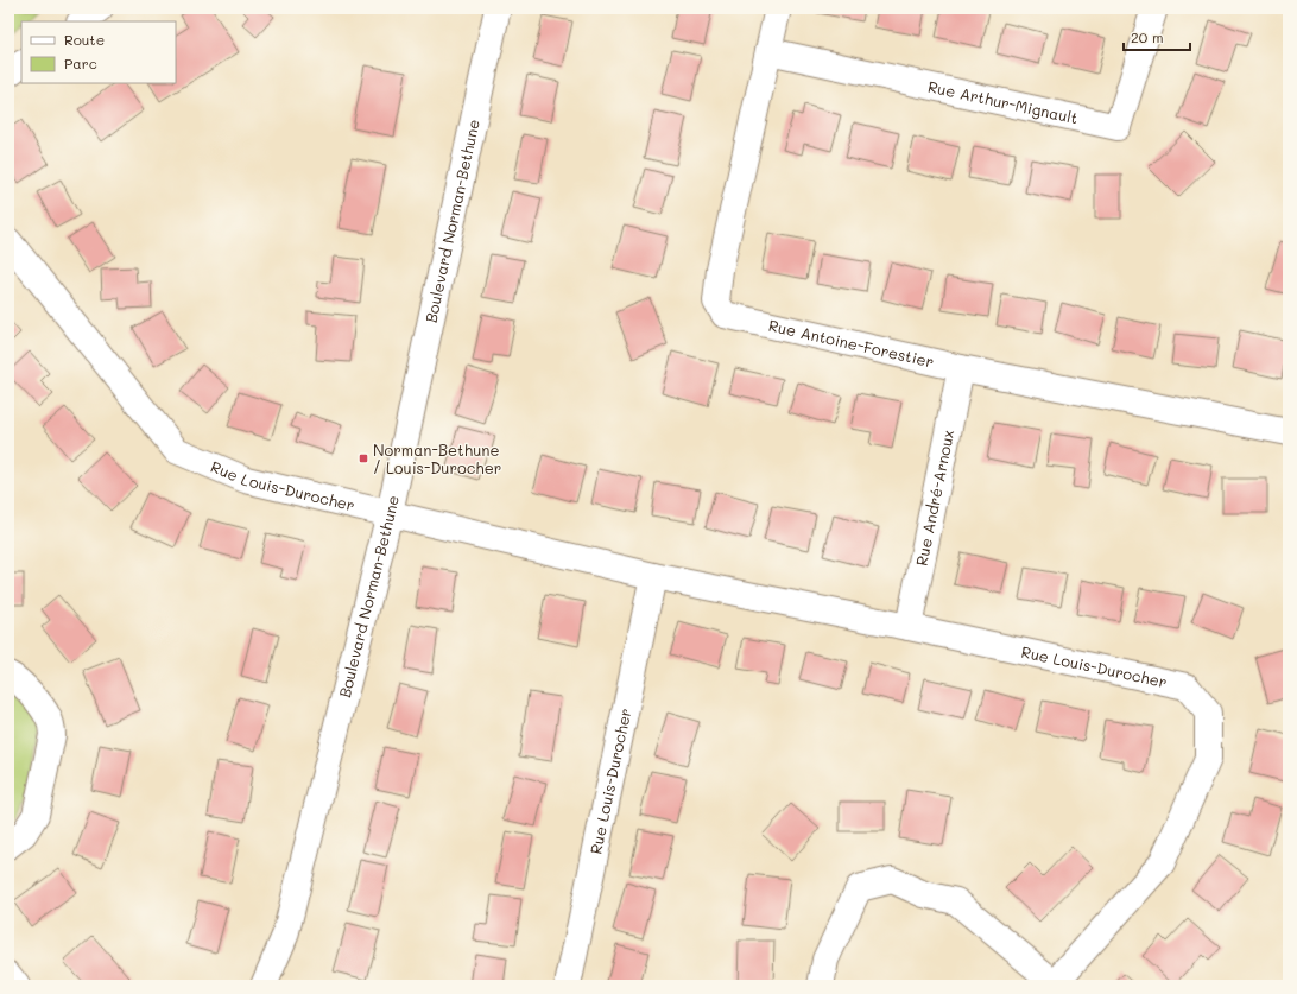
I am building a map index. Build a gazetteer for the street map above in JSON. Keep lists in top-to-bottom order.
{
  "streets": {
    "street": [
      "Rue Arthur-Mignault",
      "Boulevard Norman-Bethune",
      "Rue Antoine-Forestier",
      "Rue Louis-Durocher",
      "Rue André-Arnoux"
    ]
  },
  "crossings": [
    ["Rue Arthur-Mignault", "Rue Antoine-Forestier"],
    ["Boulevard Norman-Bethune", "Rue Louis-Durocher"],
    ["Rue Antoine-Forestier", "Rue André-Arnoux"],
    ["Rue Louis-Durocher", "Rue André-Arnoux"]
  ],
  "places": {
    "transit": ["Norman-Bethune / Louis-Durocher"]
  },
  "legend": ["Route", "Parc"],
  "scale_bar": "20 m"
}
